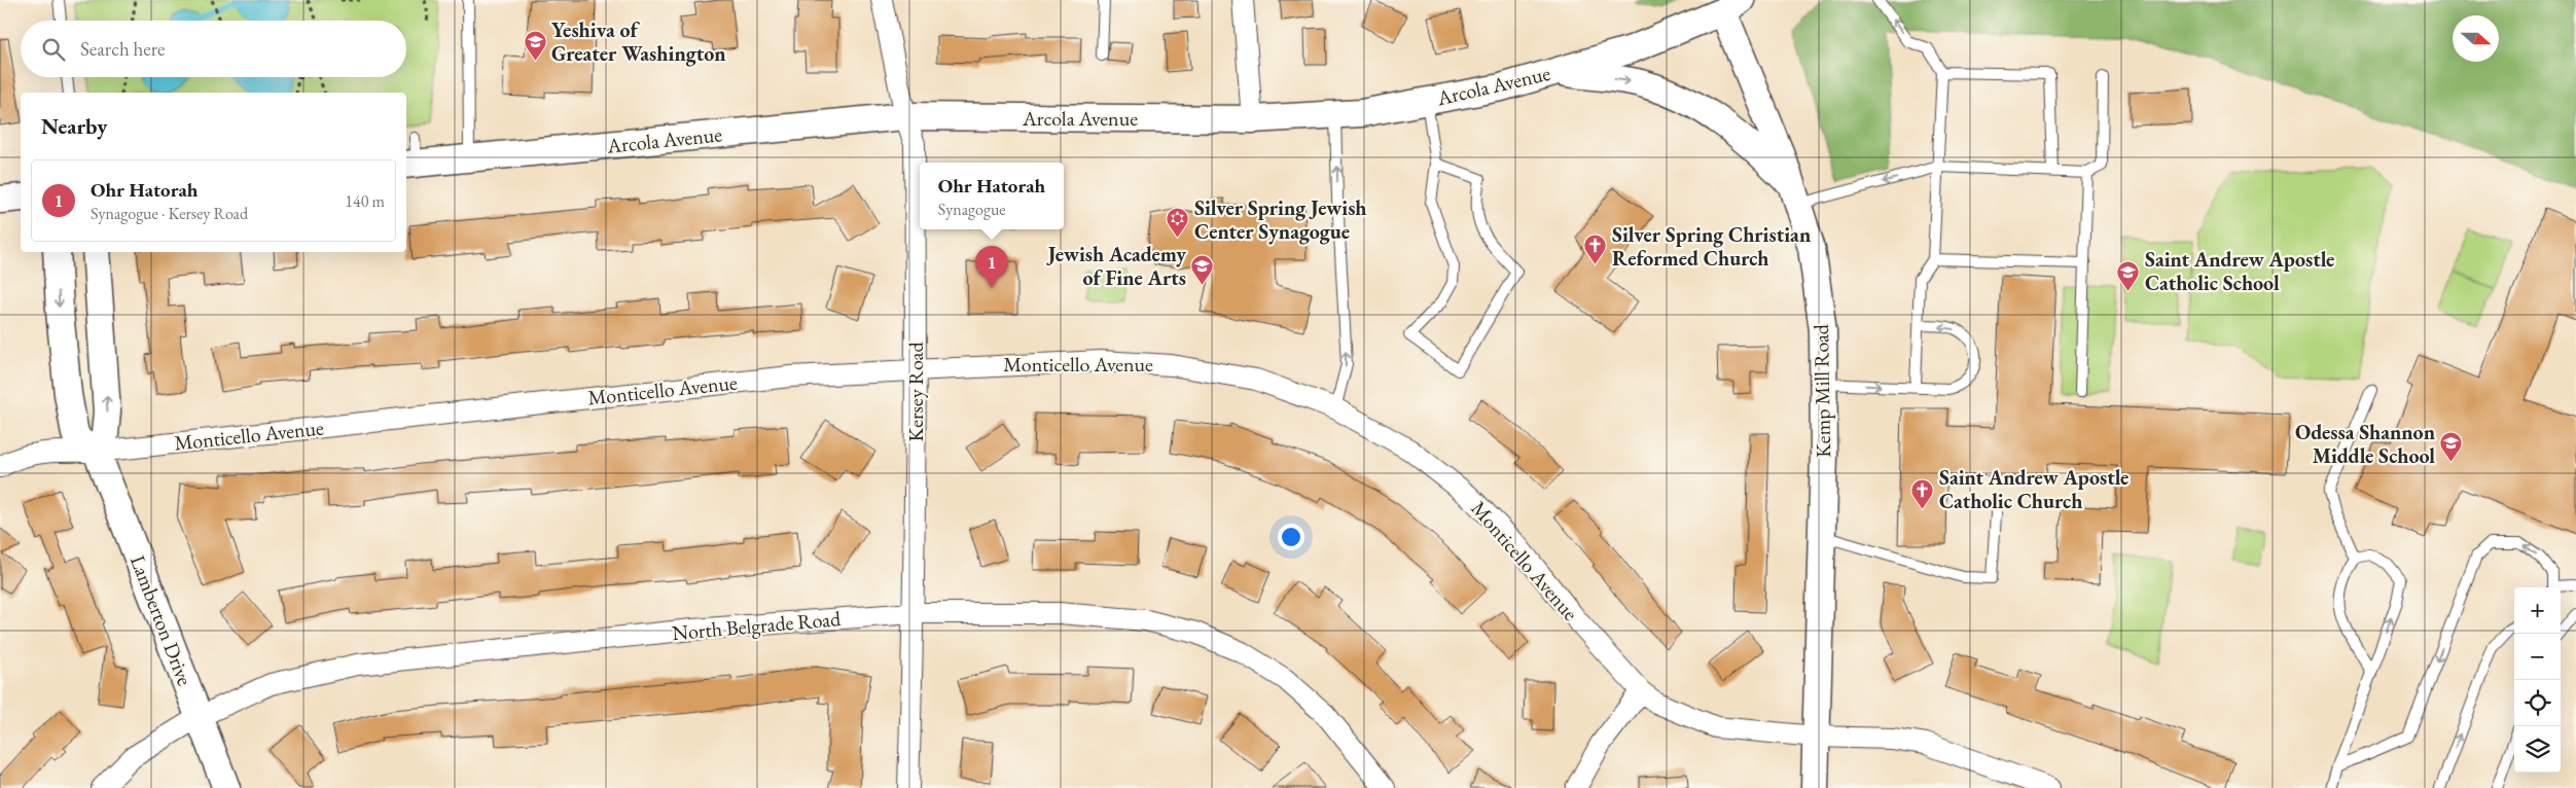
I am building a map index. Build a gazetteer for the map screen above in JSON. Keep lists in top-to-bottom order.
{
  "streets": {
    "street": [
      "Arcola Avenue",
      "Monticello Avenue",
      "Kemp Mill Road",
      "Kersey Road",
      "Lamberton Drive",
      "North Belgrade Road"
    ]
  },
  "crossings": [
    ["Arcola Avenue", "Kemp Mill Road"],
    ["Arcola Avenue", "Kersey Road"],
    ["Monticello Avenue", "Kemp Mill Road"],
    ["Monticello Avenue", "Kersey Road"],
    ["Monticello Avenue", "Lamberton Drive"],
    ["Kersey Road", "North Belgrade Road"],
    ["Lamberton Drive", "North Belgrade Road"]
  ],
  "places": {
    "school or university": [
      "Yeshiva of Greater Washington",
      "Jewish Academy of Fine Arts",
      "Saint Andrew Apostle Catholic School",
      "Odessa Shannon Middle School"
    ],
    "synagogue": ["Silver Spring Jewish Center Synagogue"],
    "church": ["Silver Spring Christian Reformed Church", "Saint Andrew Apostle Catholic Church"]
  },
  "north": "right",
  "page": {
    "search": "Search here",
    "heading": "Nearby",
    "list": [
      {
        "mark": "1",
        "name": "Ohr Hatorah",
        "note": "Synagogue · Kersey Road",
        "value": "140 m"
      }
    ],
    "popup": ["Ohr Hatorah", "Synagogue"],
    "pins": "1",
    "map_buttons": ["+", "−"]
  }
}
